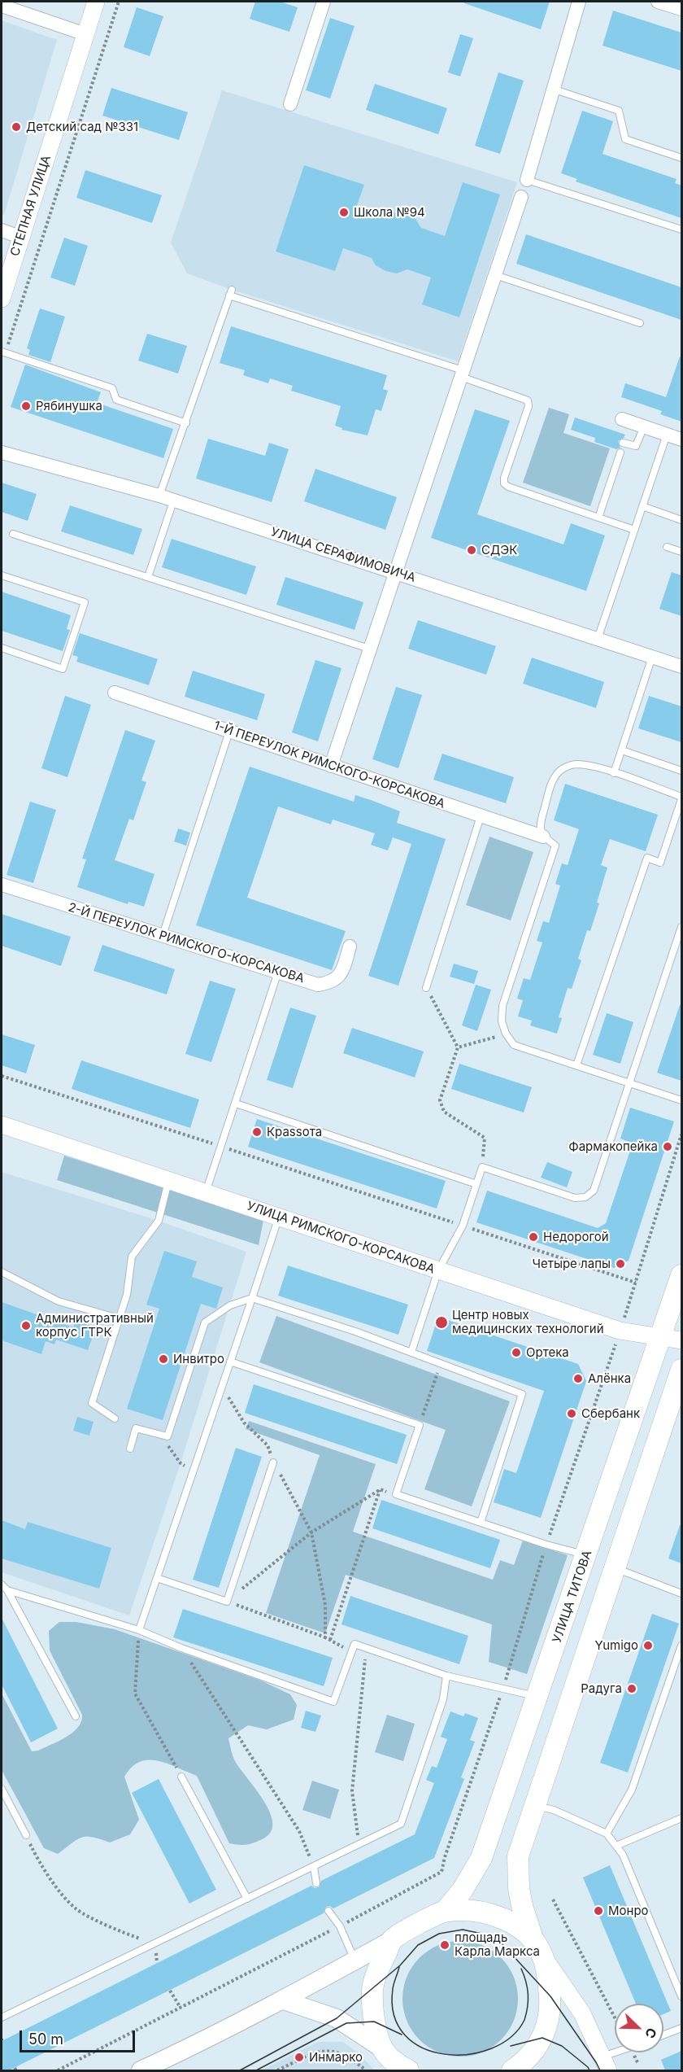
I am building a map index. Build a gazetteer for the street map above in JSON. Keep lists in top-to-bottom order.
{
  "streets": {
    "main road": ["УЛИЦА ТИТОВА"],
    "street": [
      "СТЕПНАЯ УЛИЦА",
      "УЛИЦА СЕРАФИМОВИЧА",
      "1-Й ПЕРЕУЛОК РИМСКОГО-КОРСАКОВА",
      "2-Й ПЕРЕУЛОК РИМСКОГО-КОРСАКОВА",
      "УЛИЦА РИМСКОГО-КОРСАКОВА"
    ]
  },
  "crossings": [
    ["УЛИЦА РИМСКОГО-КОРСАКОВА", "УЛИЦА ТИТОВА"]
  ],
  "places": [
    "Детский сад №331",
    "Школа №94",
    "Рябинушка",
    "СДЭК",
    "Краssота",
    "Фармакопейка",
    "Недорогой",
    "Четыре лапы",
    "Центр новых медицинских технологий",
    "Административный корпус ГТРК",
    "Ортека",
    "Инвитро",
    "Алёнка",
    "Сбербанк",
    "Yumigo",
    "Радуга",
    "Монро",
    "площадь Карла Маркса",
    "Инмарко"
  ],
  "scale_bar": "50 m",
  "north": "bottom right"
}
